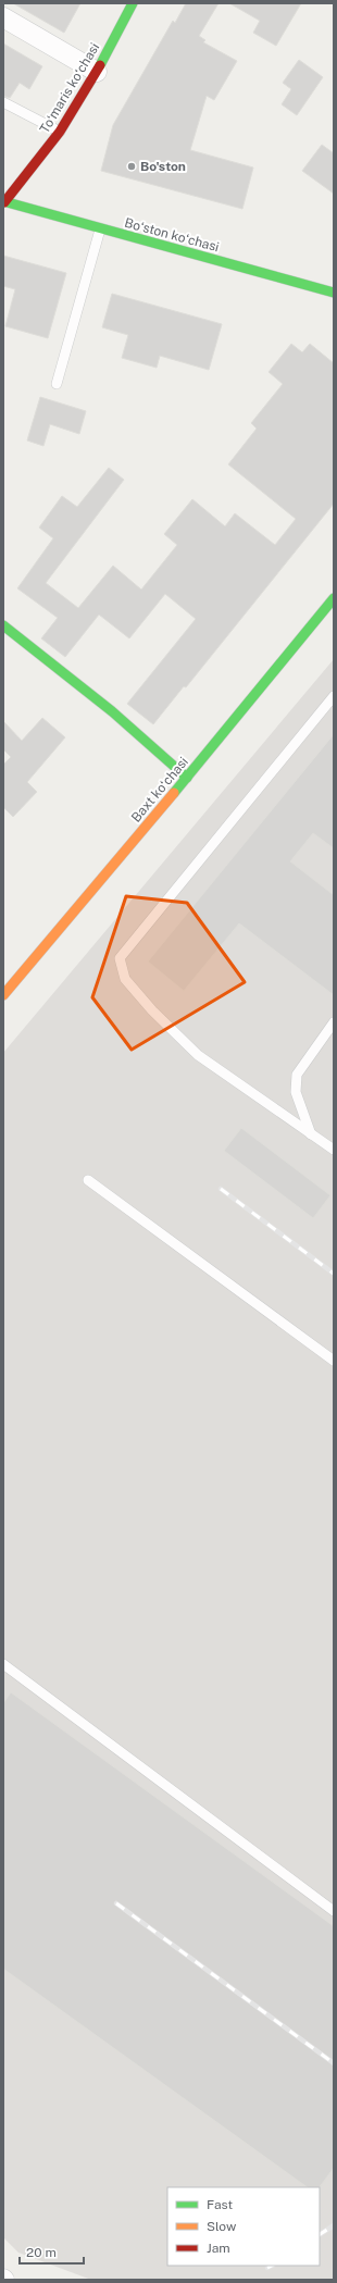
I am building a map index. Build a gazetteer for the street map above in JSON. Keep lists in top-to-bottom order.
{
  "streets": {
    "street": ["Toʻmaris koʻchasi", "Boʻston koʻchasi", "Baxt koʻchasi"]
  },
  "crossings": [
    ["Toʻmaris koʻchasi", "Boʻston koʻchasi"]
  ],
  "places": ["Bo'ston"],
  "legend": ["Fast", "Slow", "Jam"],
  "scale_bar": "20 m"
}
